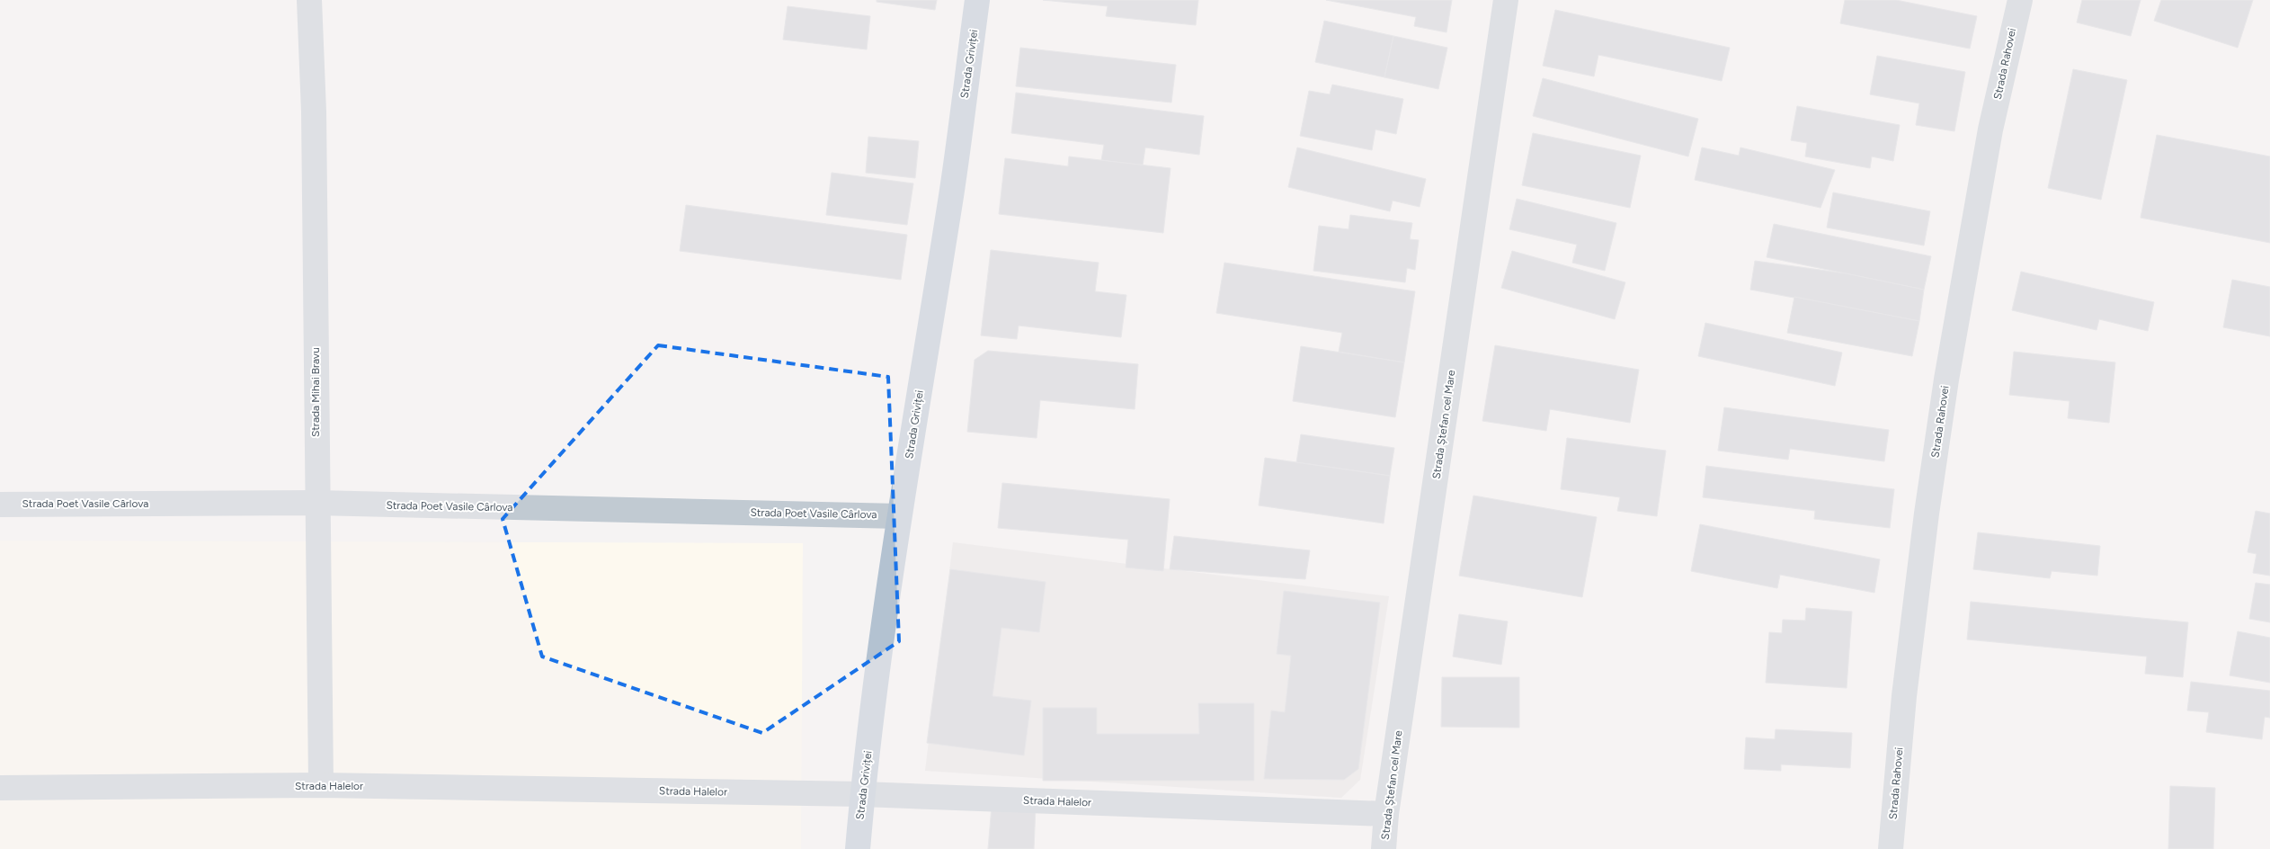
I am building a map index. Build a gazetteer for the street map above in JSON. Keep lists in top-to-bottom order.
{
  "streets": {
    "main road": ["Strada Griviței"],
    "street": [
      "Strada Rahovei",
      "Strada Mihai Bravu",
      "Strada Ștefan cel Mare",
      "Strada Poet Vasile Cârlova",
      "Strada Halelor"
    ]
  },
  "crossings": [
    ["Strada Griviței", "Strada Poet Vasile Cârlova"],
    ["Strada Griviței", "Strada Halelor"],
    ["Strada Mihai Bravu", "Strada Poet Vasile Cârlova"],
    ["Strada Mihai Bravu", "Strada Halelor"],
    ["Strada Ștefan cel Mare", "Strada Halelor"]
  ]
}
